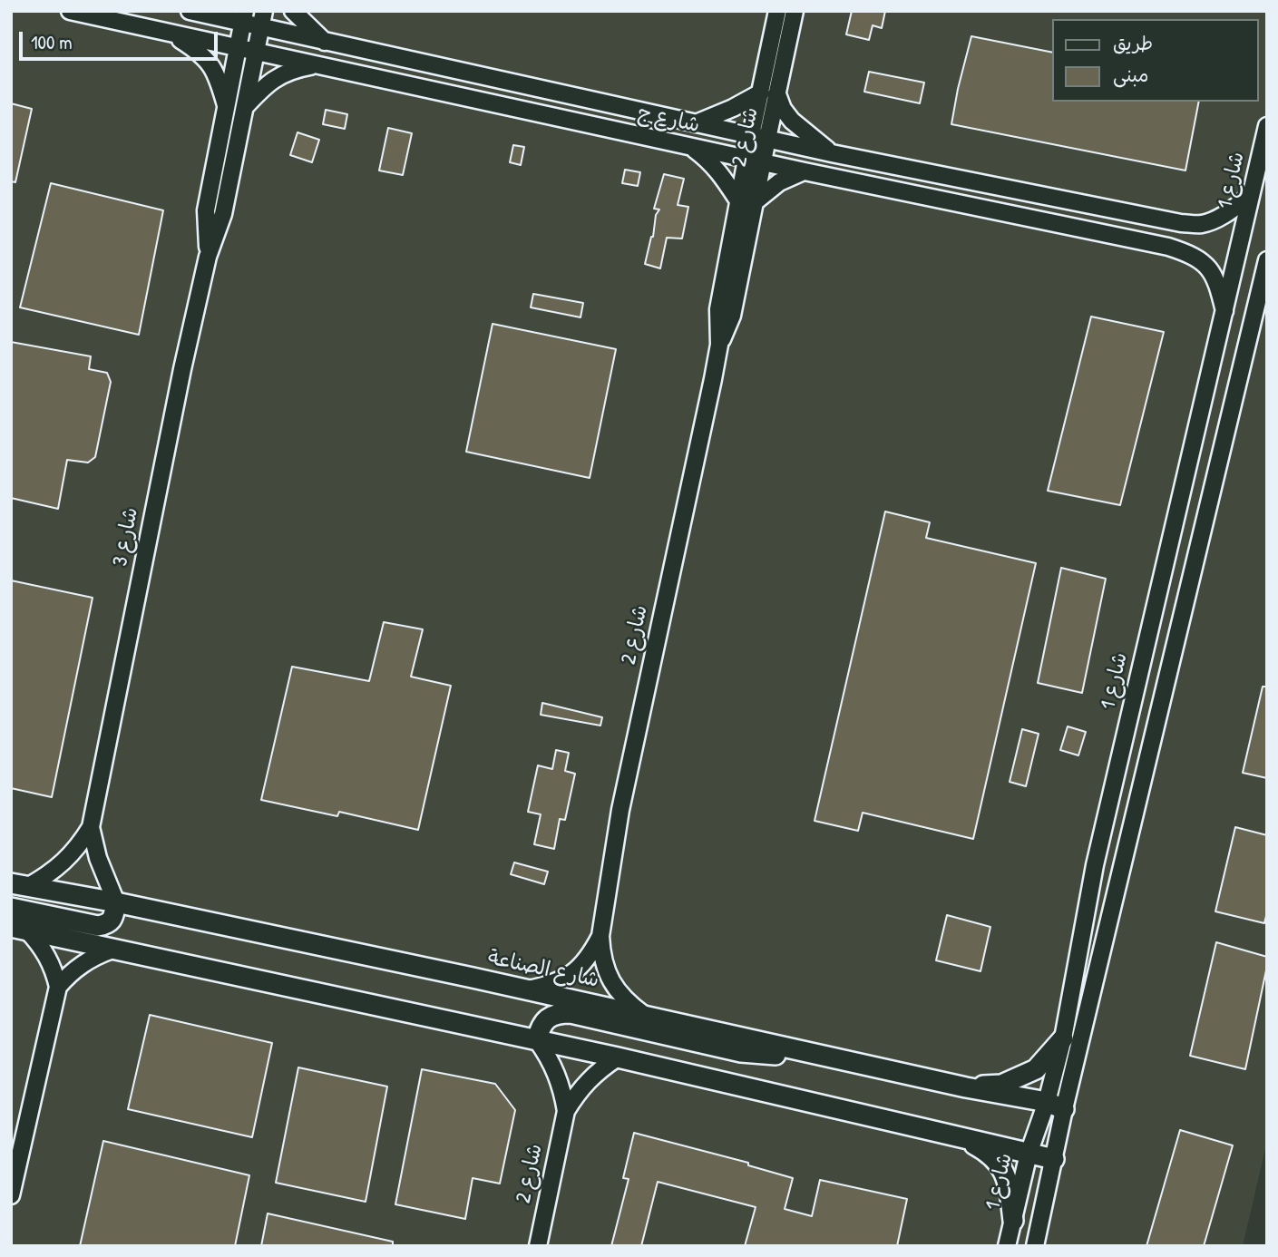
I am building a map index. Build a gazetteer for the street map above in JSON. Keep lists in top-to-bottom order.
{
  "streets": {
    "street": [
      "شارع ج",
      "شارع 2",
      "شارع 1",
      "شارع 3",
      "شارع الصناعة"
    ]
  },
  "crossings": [
    ["شارع ج", "شارع 2"],
    ["شارع ج", "شارع 1"],
    ["شارع ج", "شارع 3"],
    ["شارع 2", "شارع الصناعة"],
    ["شارع 1", "شارع الصناعة"],
    ["شارع 3", "شارع الصناعة"]
  ],
  "legend": ["طريق", "مبنى"],
  "scale_bar": "100 m"
}
